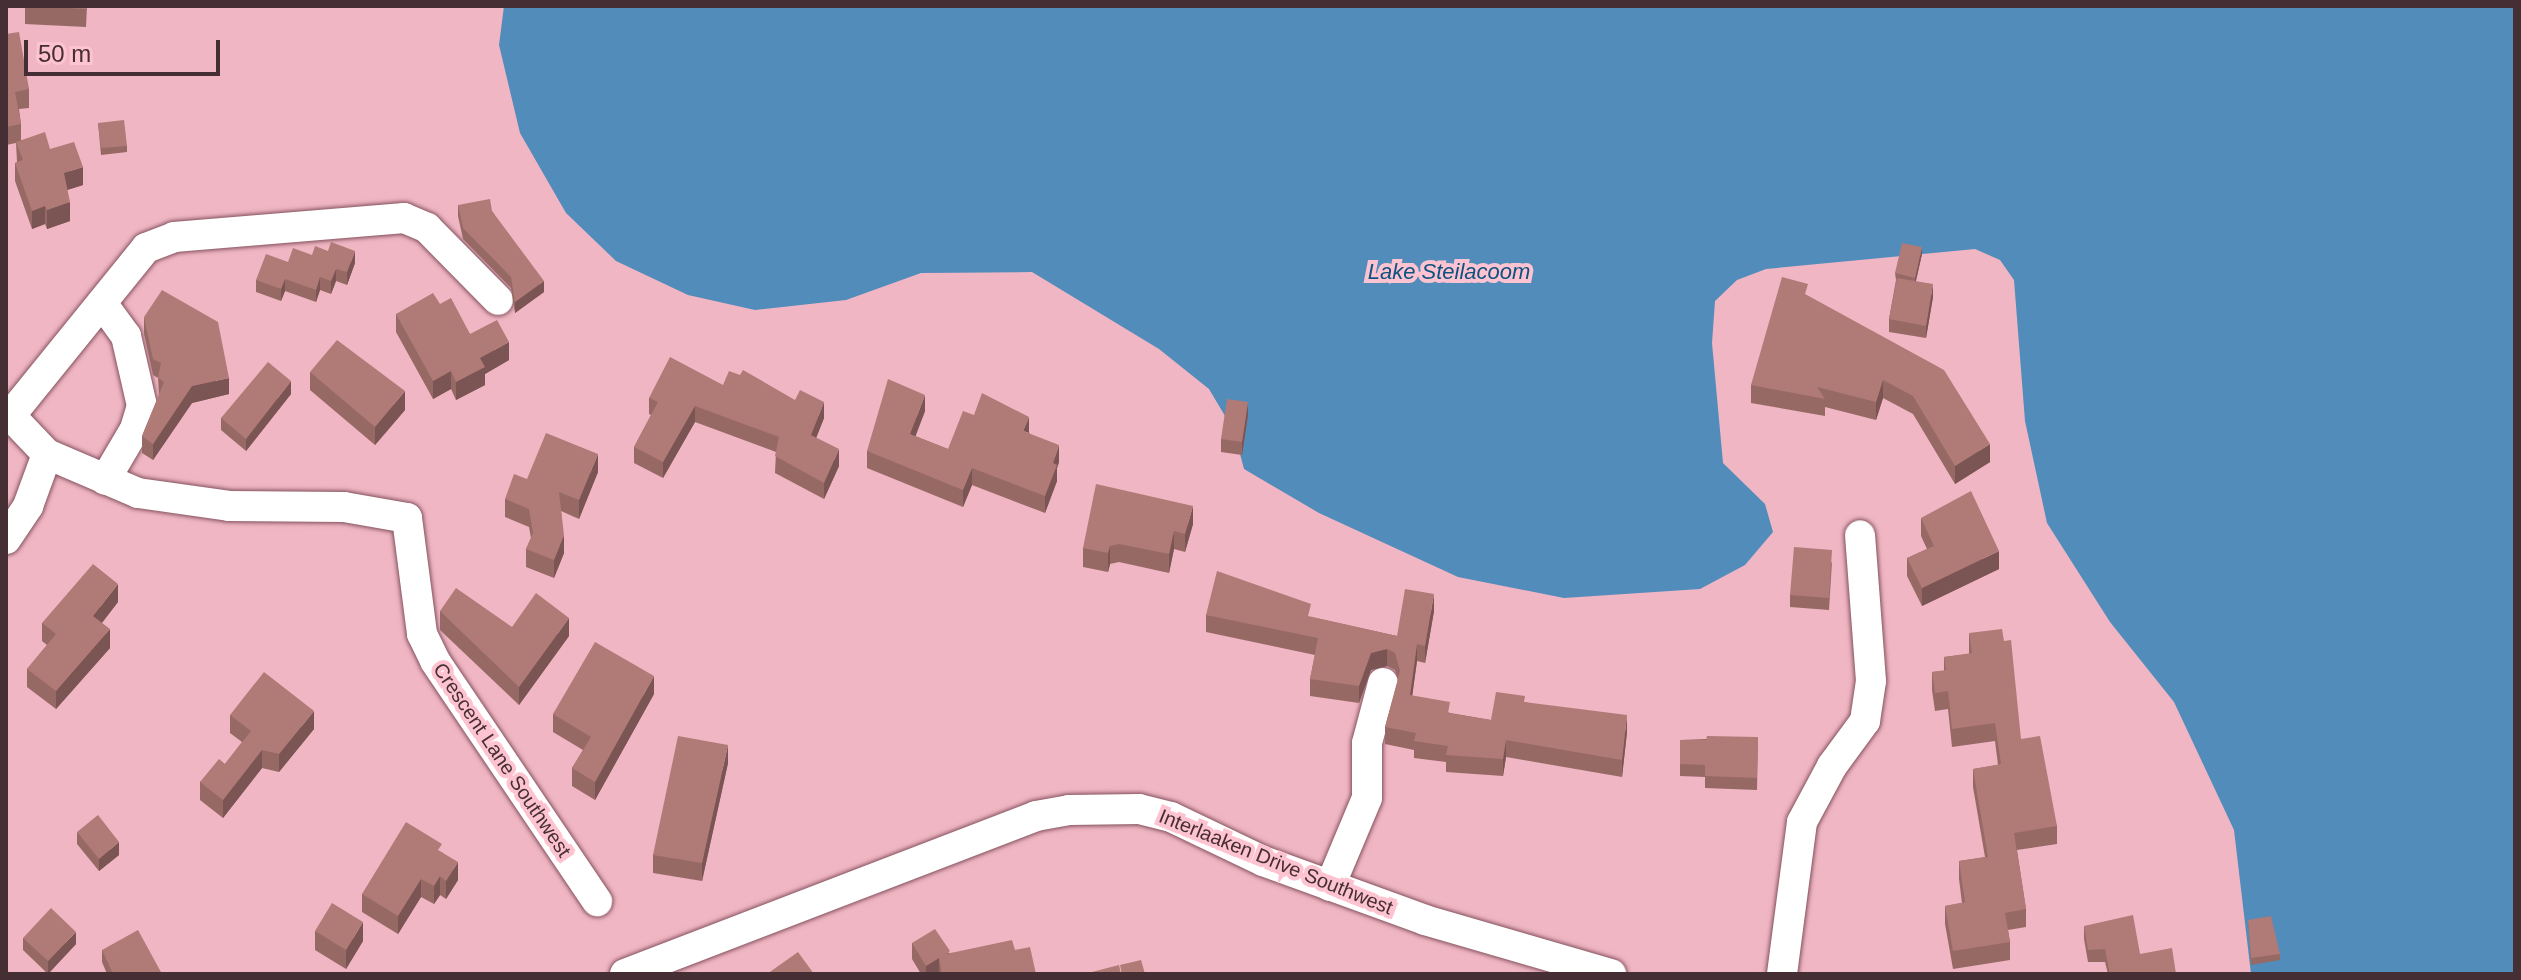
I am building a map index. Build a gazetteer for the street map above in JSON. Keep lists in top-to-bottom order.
{
  "streets": {
    "street": ["Crescent Lane Southwest", "Interlaaken Drive Southwest"]
  },
  "water": ["Lake Steilacoom"],
  "scale_bar": "50 m"
}
